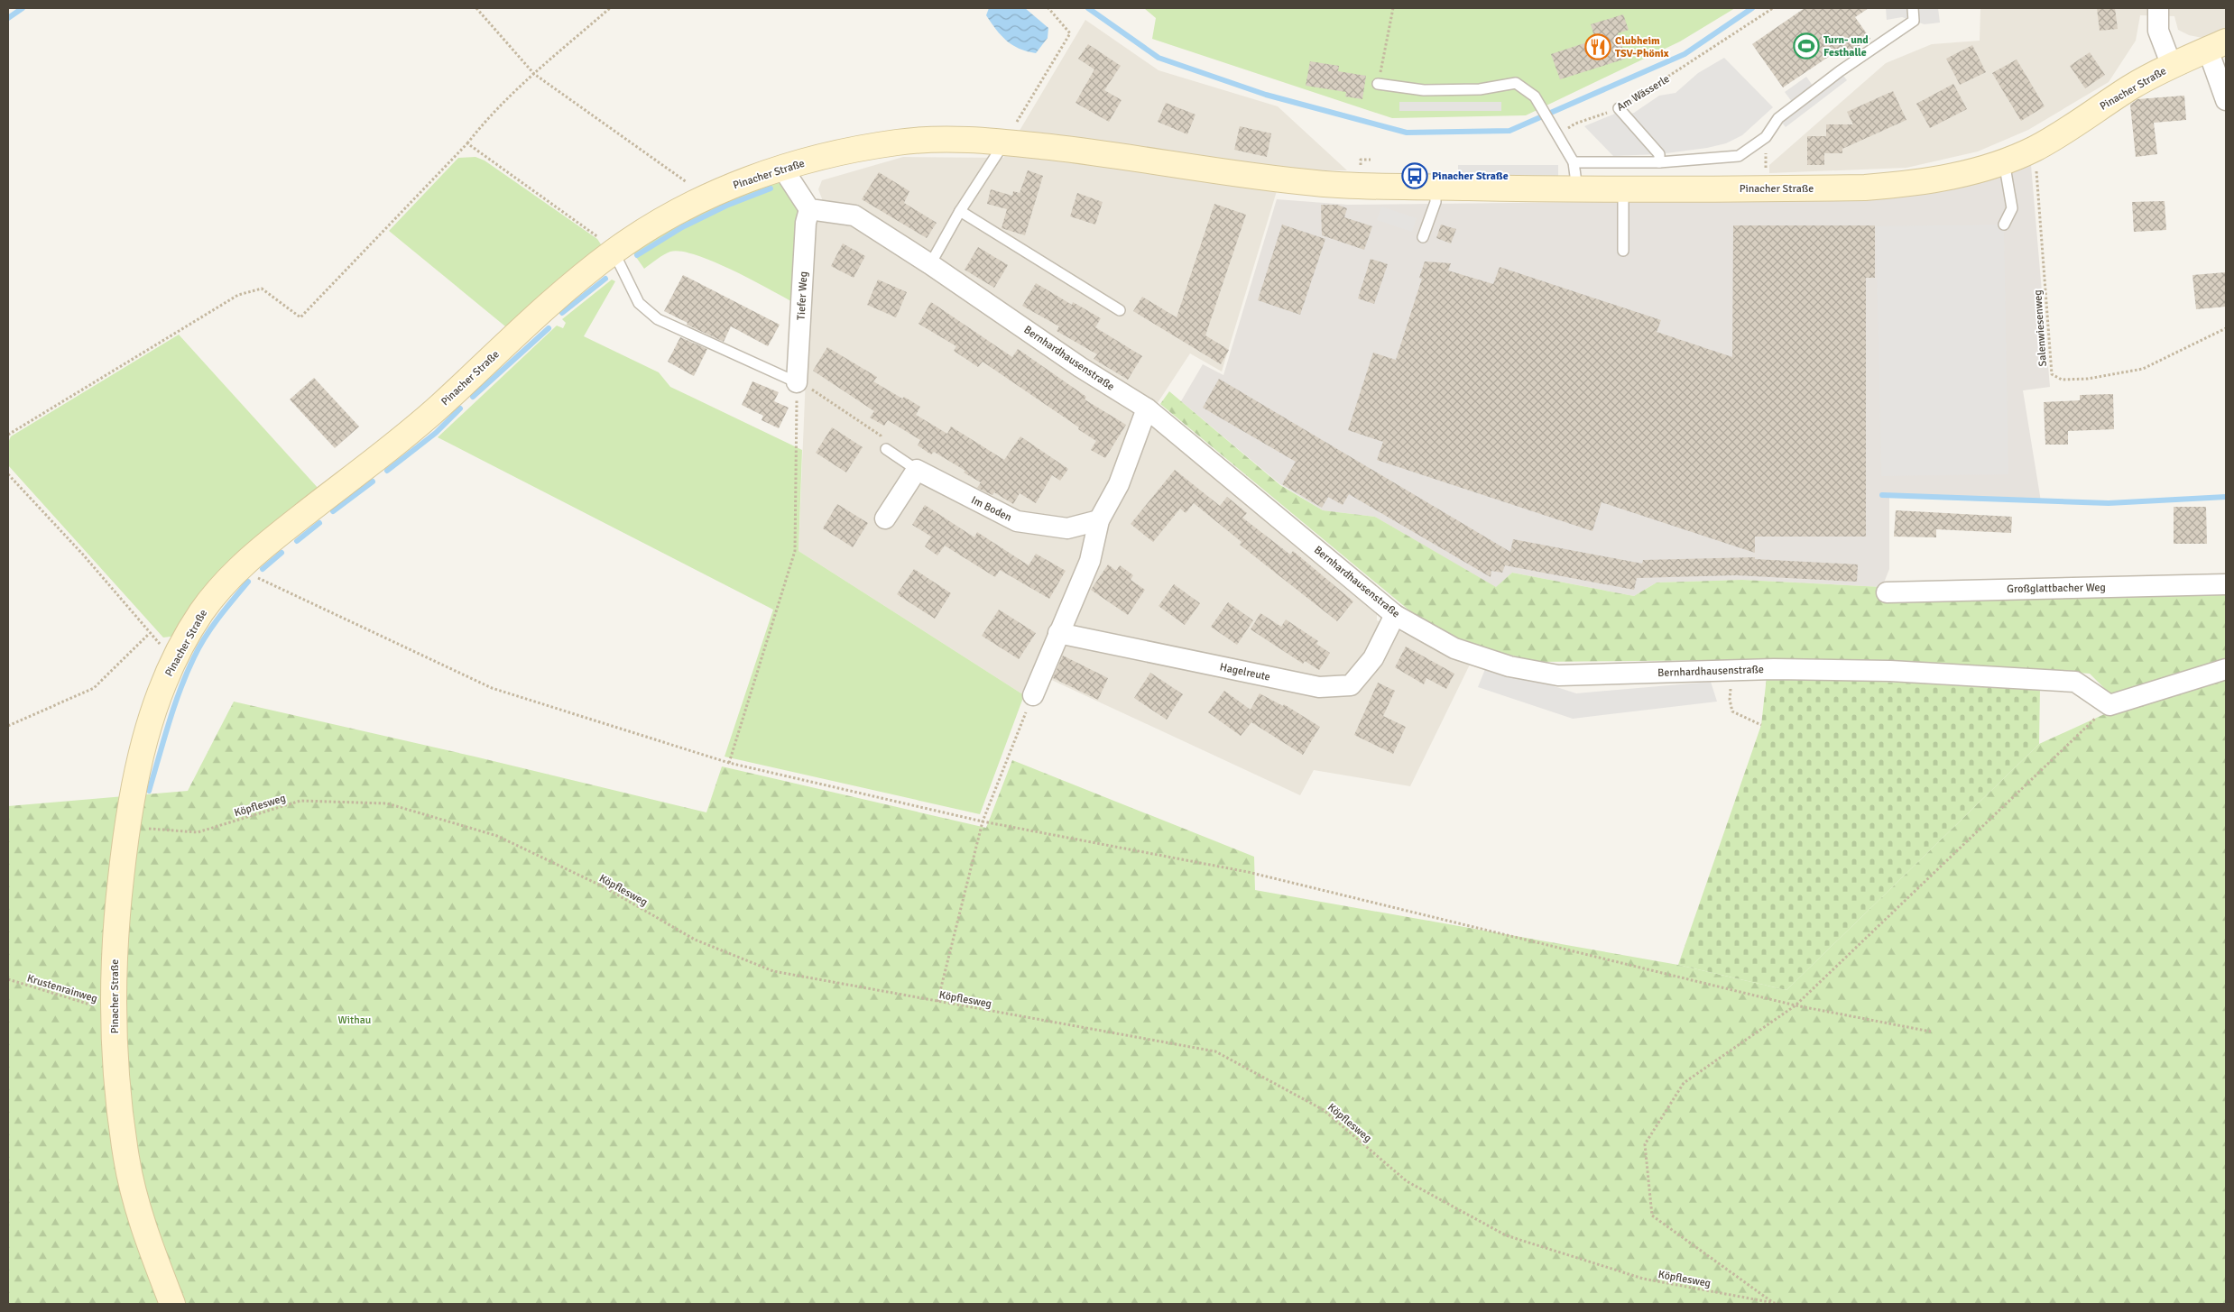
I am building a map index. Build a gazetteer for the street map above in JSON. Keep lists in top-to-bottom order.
{
  "streets": {
    "street": [
      "Pinacher Straße",
      "Tiefer Weg",
      "Bernhardhausenstraße",
      "Im Boden",
      "Großglattbacher Weg",
      "Hagelreute"
    ],
    "path": [
      "Am Wässerle",
      "Salenwiesenweg",
      "Köpflesweg",
      "Krustenrainweg"
    ]
  },
  "crossings": [
    ["Pinacher Straße", "Salenwiesenweg"],
    ["Pinacher Straße", "Köpflesweg"],
    ["Pinacher Straße", "Krustenrainweg"],
    ["Tiefer Weg", "Bernhardhausenstraße"],
    ["Bernhardhausenstraße", "Hagelreute"]
  ],
  "parks": ["Withau"],
  "places": {
    "sports": ["Turn- und Festhalle"],
    "restaurant": ["Clubheim TSV-Phönix"],
    "bus stop": ["Pinacher Straße"]
  }
}
